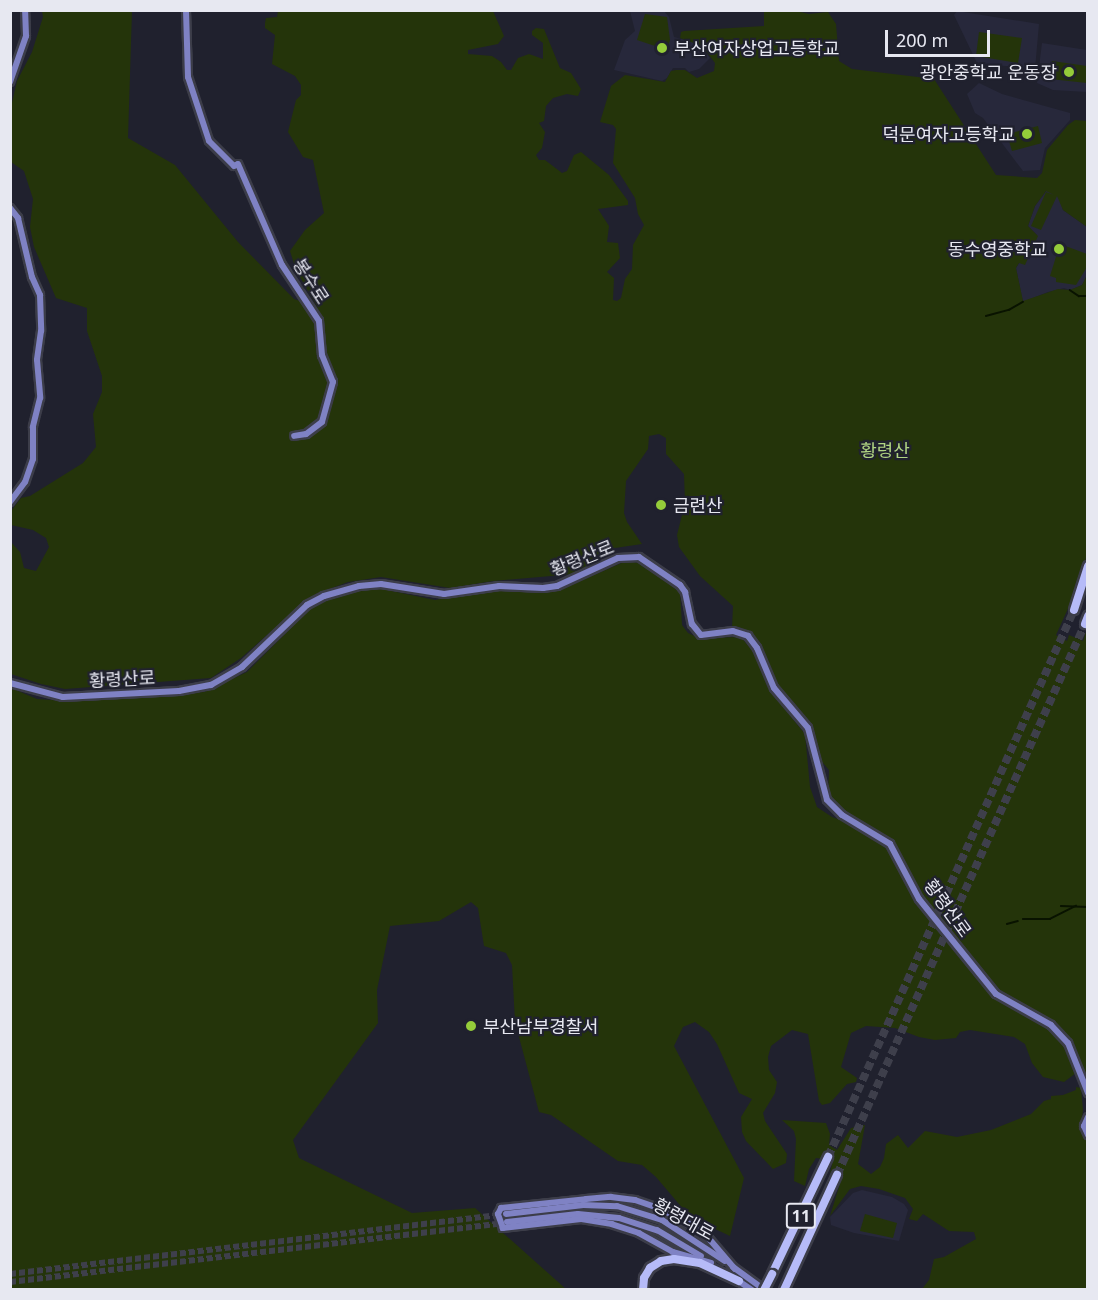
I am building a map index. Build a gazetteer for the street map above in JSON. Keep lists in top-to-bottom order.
{
  "streets": {
    "highway": ["11"],
    "street": ["봉수로", "황령산로", "황령대로"]
  },
  "crossings": [
    ["11", "황령대로"]
  ],
  "parks": ["황령산"],
  "places": [
    "부산여자상업고등학교",
    "광안중학교 운동장",
    "덕문여자고등학교",
    "동수영중학교",
    "금련산",
    "부산남부경찰서"
  ],
  "scale_bar": "200 m"
}
